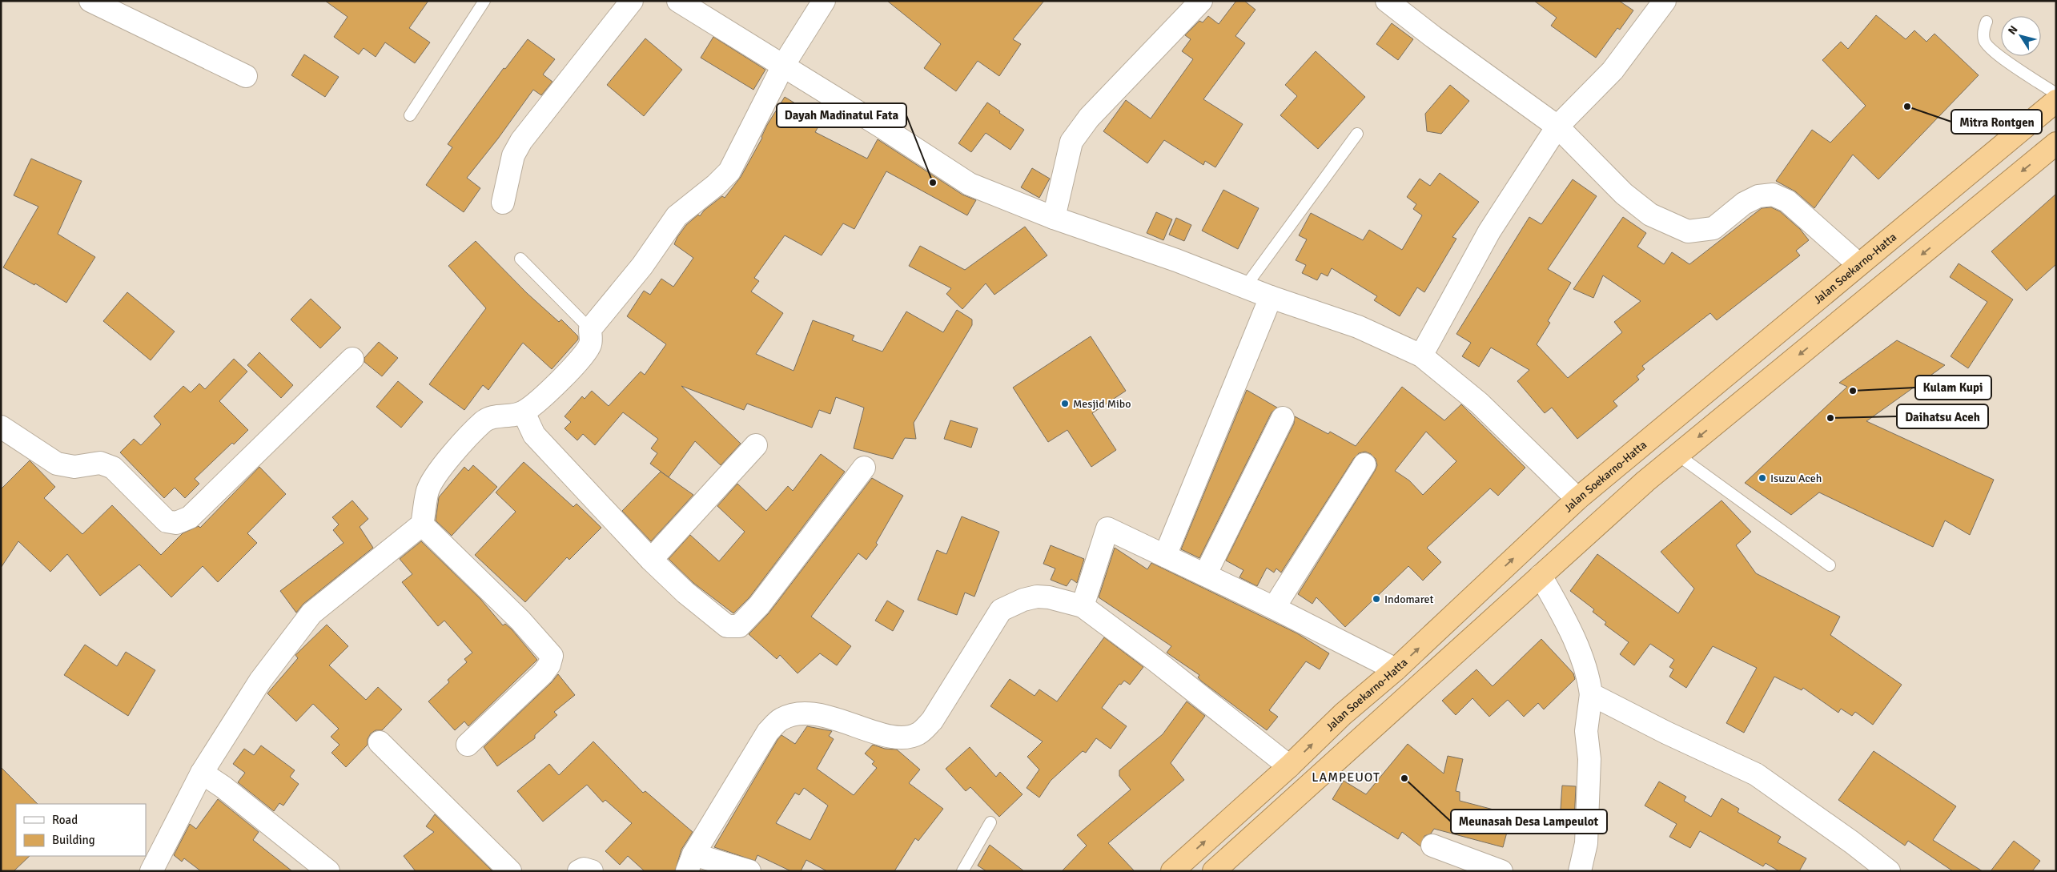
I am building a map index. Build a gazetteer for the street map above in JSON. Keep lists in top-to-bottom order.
{
  "streets": {
    "highway": ["Jalan Soekarno-Hatta"]
  },
  "districts": ["LAMPEUOT"],
  "places": [
    "Mitra Rontgen",
    "Dayah Madinatul Fata",
    "Kulam Kupi",
    "Mesjid Mibo",
    "Daihatsu Aceh",
    "Isuzu Aceh",
    "Indomaret",
    "Meunasah Desa Lampeulot"
  ],
  "legend": ["Road", "Building"],
  "north": "top left"
}
